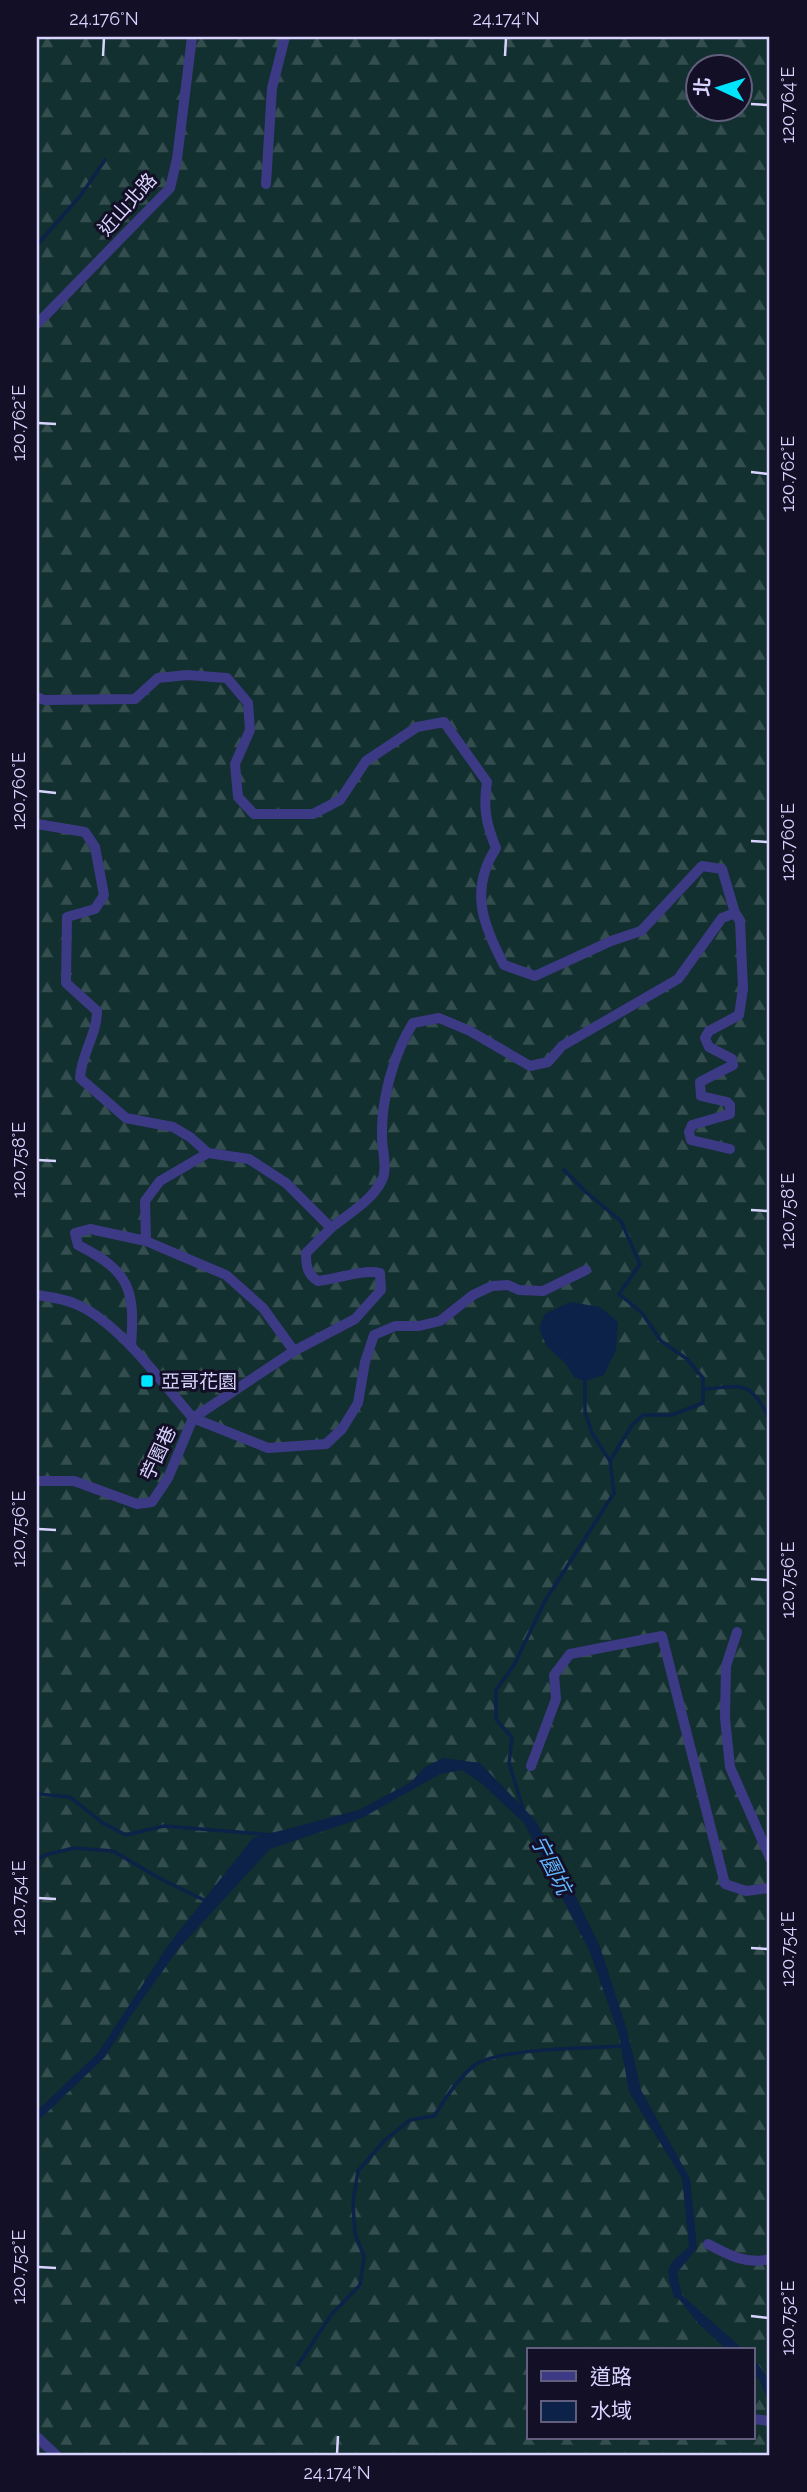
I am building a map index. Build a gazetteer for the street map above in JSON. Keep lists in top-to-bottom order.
{
  "streets": {
    "street": ["近山北路", "苧園巷"]
  },
  "water": ["宁園坑"],
  "places": {
    "transit": ["亞哥花園"]
  },
  "legend": ["道路", "水域"],
  "north": "left",
  "coordinates": [
    "24.176°N",
    "24.174°N",
    "120.764°E",
    "120.762°E",
    "120.760°E",
    "120.758°E",
    "120.756°E",
    "120.754°E",
    "120.752°E"
  ]
}
